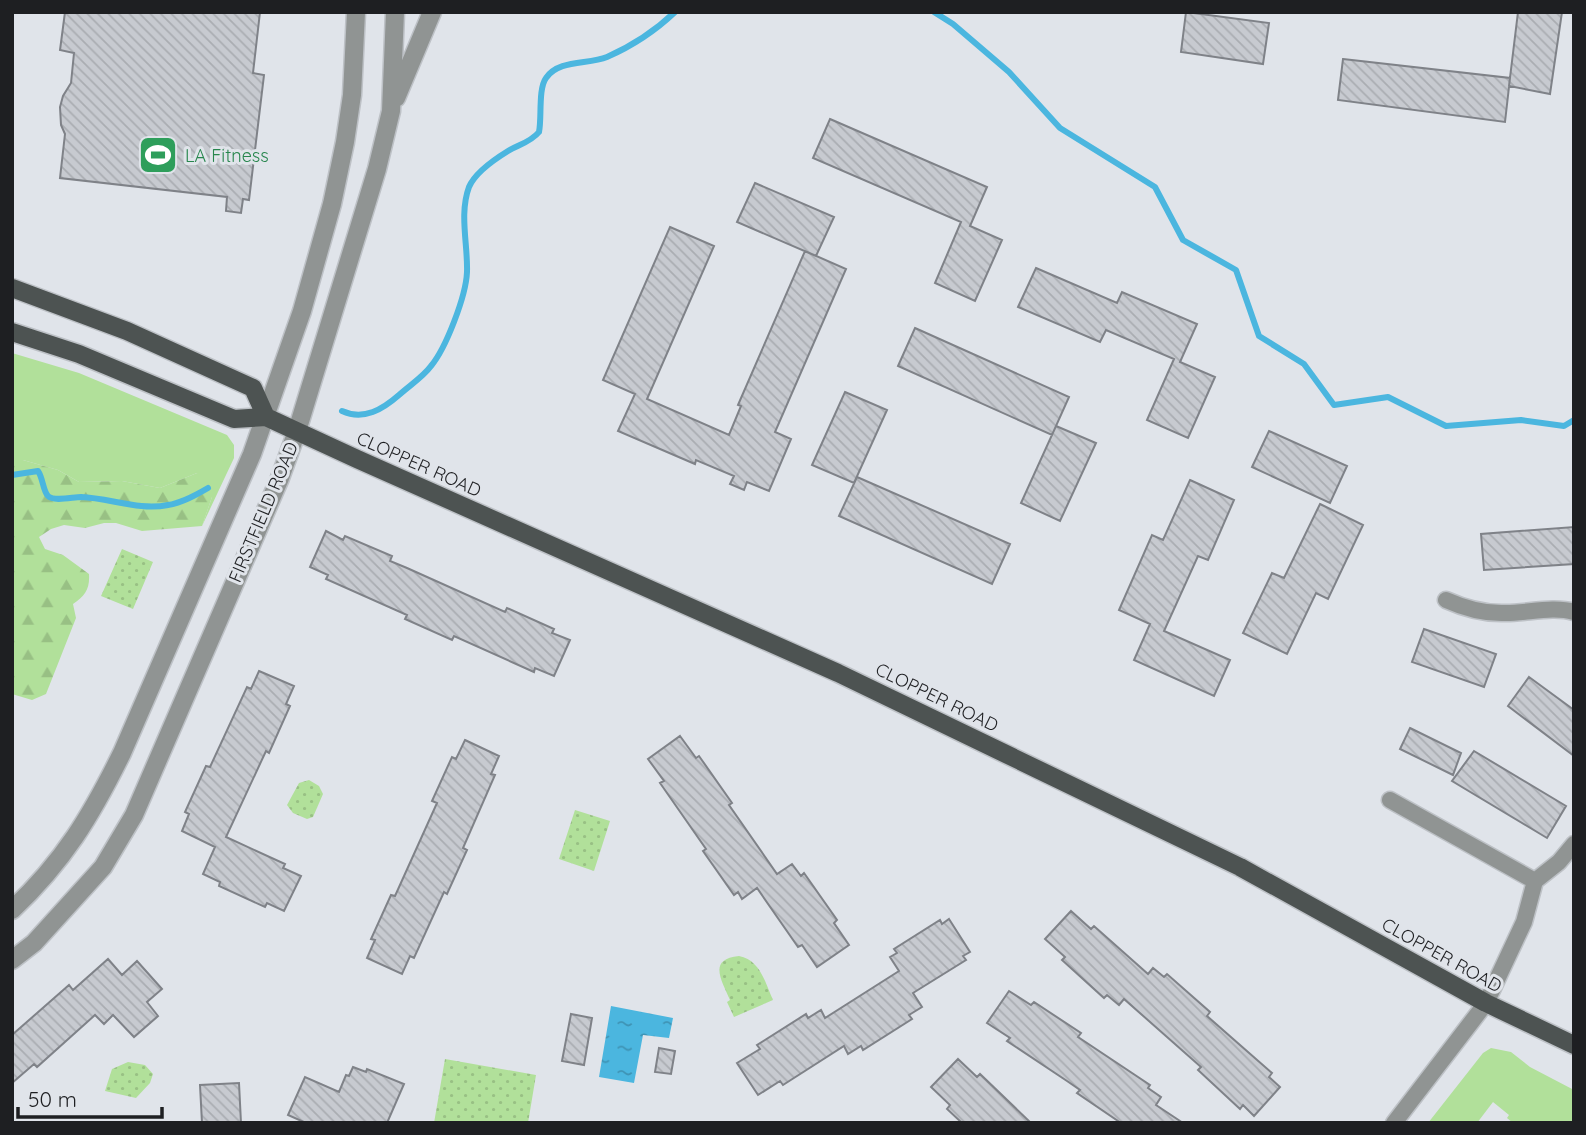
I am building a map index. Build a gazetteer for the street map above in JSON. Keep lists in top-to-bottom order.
{
  "streets": {
    "main road": ["CLOPPER ROAD"],
    "street": ["FIRSTFIELD ROAD"]
  },
  "crossings": [
    ["CLOPPER ROAD", "FIRSTFIELD ROAD"]
  ],
  "places": {
    "sports": ["LA Fitness"]
  },
  "scale_bar": "50 m"
}
